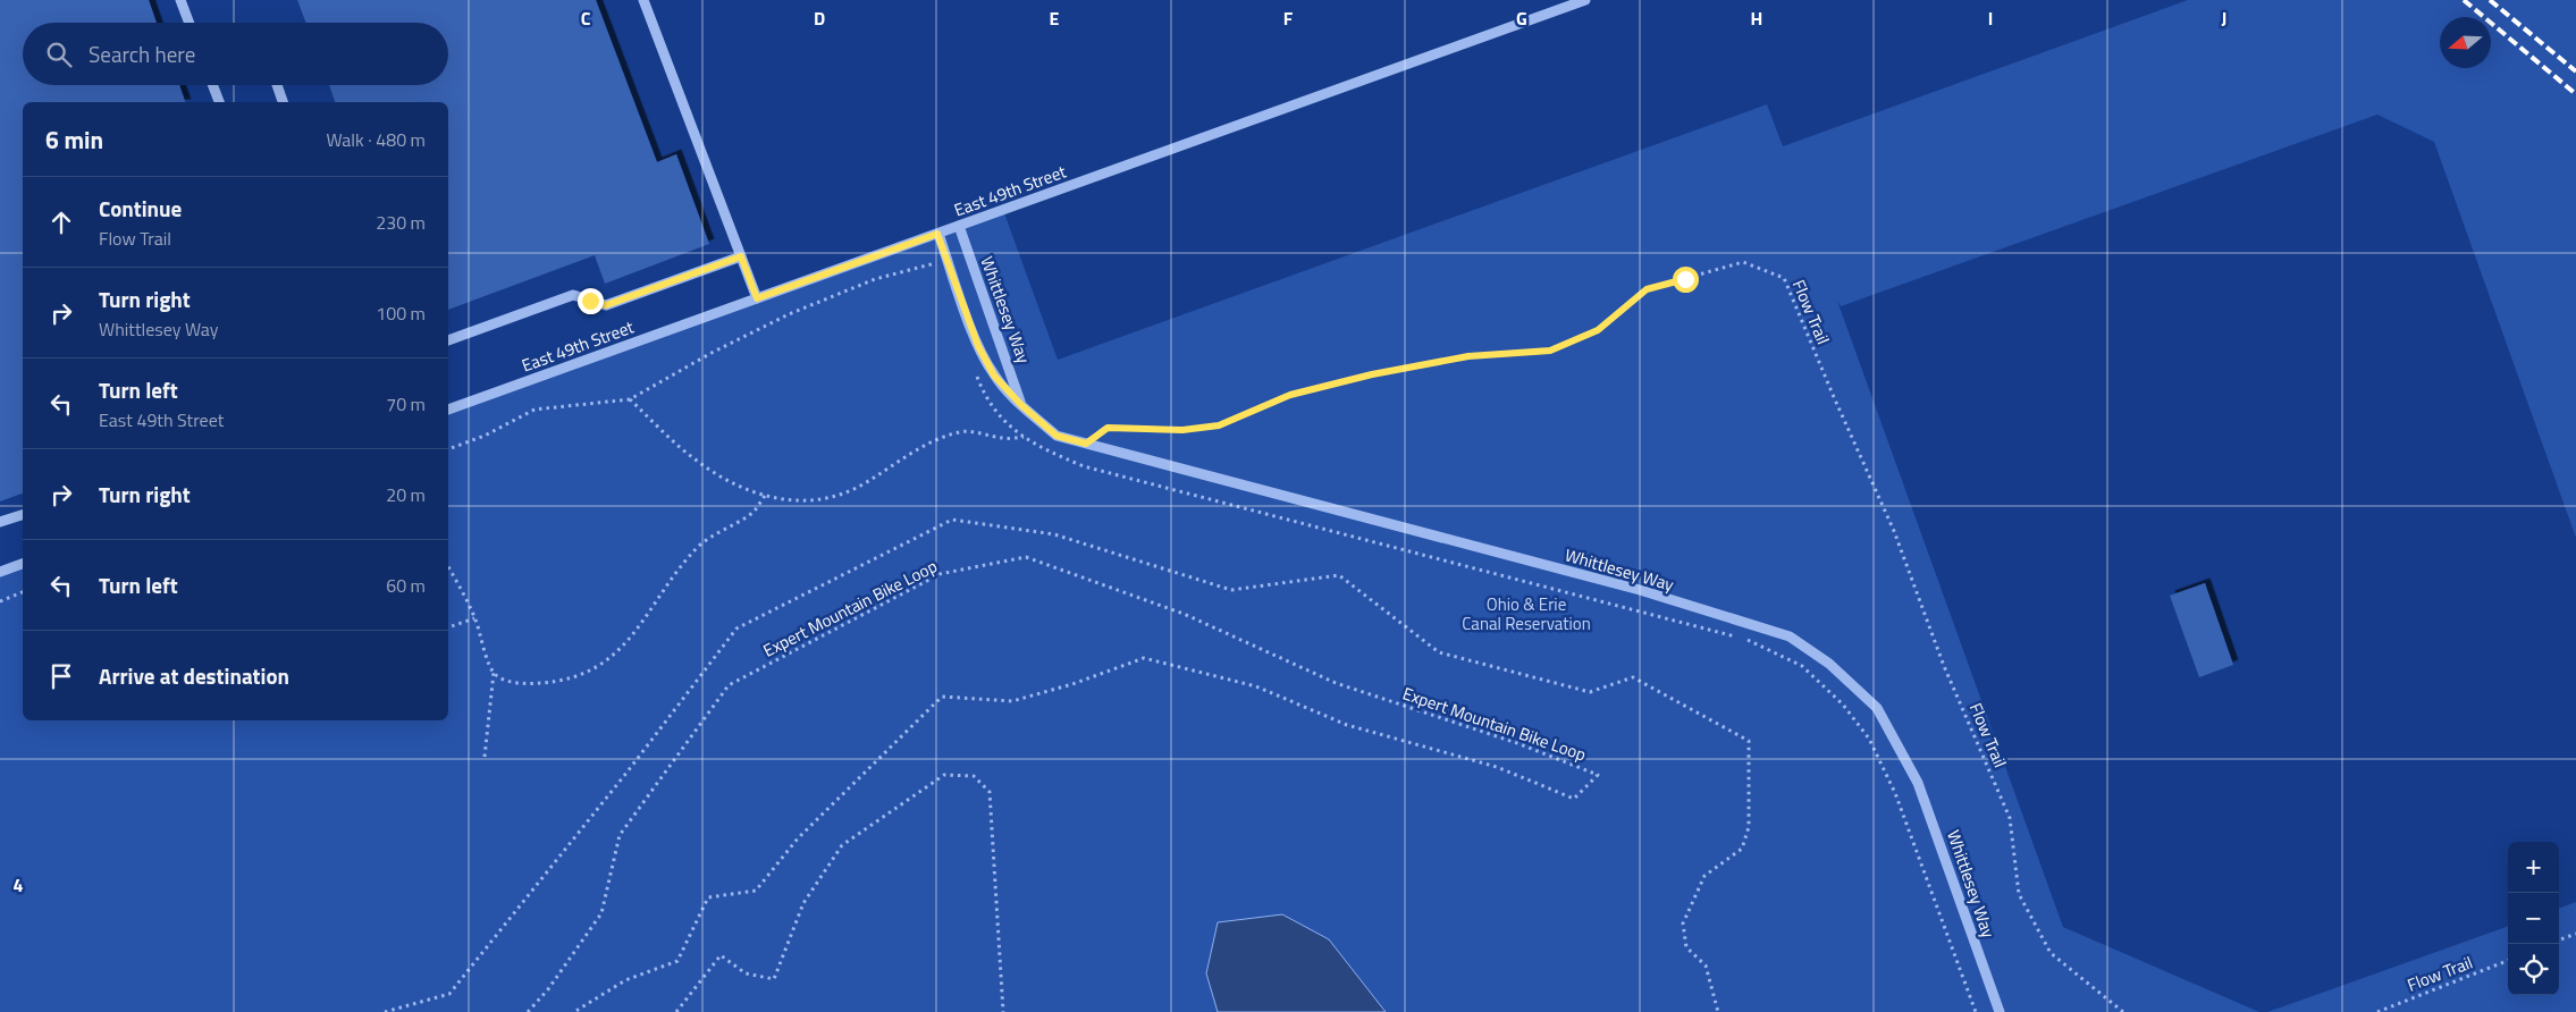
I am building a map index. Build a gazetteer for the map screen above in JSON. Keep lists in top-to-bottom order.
{
  "streets": {
    "street": ["East 49th Street", "Whittlesey Way"],
    "path": ["Flow Trail", "Expert Mountain Bike Loop"]
  },
  "crossings": [
    ["East 49th Street", "Whittlesey Way"],
    ["Whittlesey Way", "Flow Trail"]
  ],
  "parks": ["Ohio & Erie Canal Reservation"],
  "north": "left",
  "page": {
    "search": "Search here",
    "heading": ["6 min", "Walk · 480 m"],
    "list": [
      ["Continue", "Flow Trail", "230 m"],
      ["Turn right", "Whittlesey Way", "100 m"],
      ["Turn left", "East 49th Street", "70 m"],
      ["Turn right", "20 m"],
      ["Turn left", "60 m"],
      "Arrive at destination"
    ],
    "map_buttons": ["+", "−"]
  },
  "grid": {
    "columns": [
      "C",
      "D",
      "E",
      "F",
      "G",
      "H",
      "I",
      "J"
    ],
    "rows": ["4"]
  }
}
